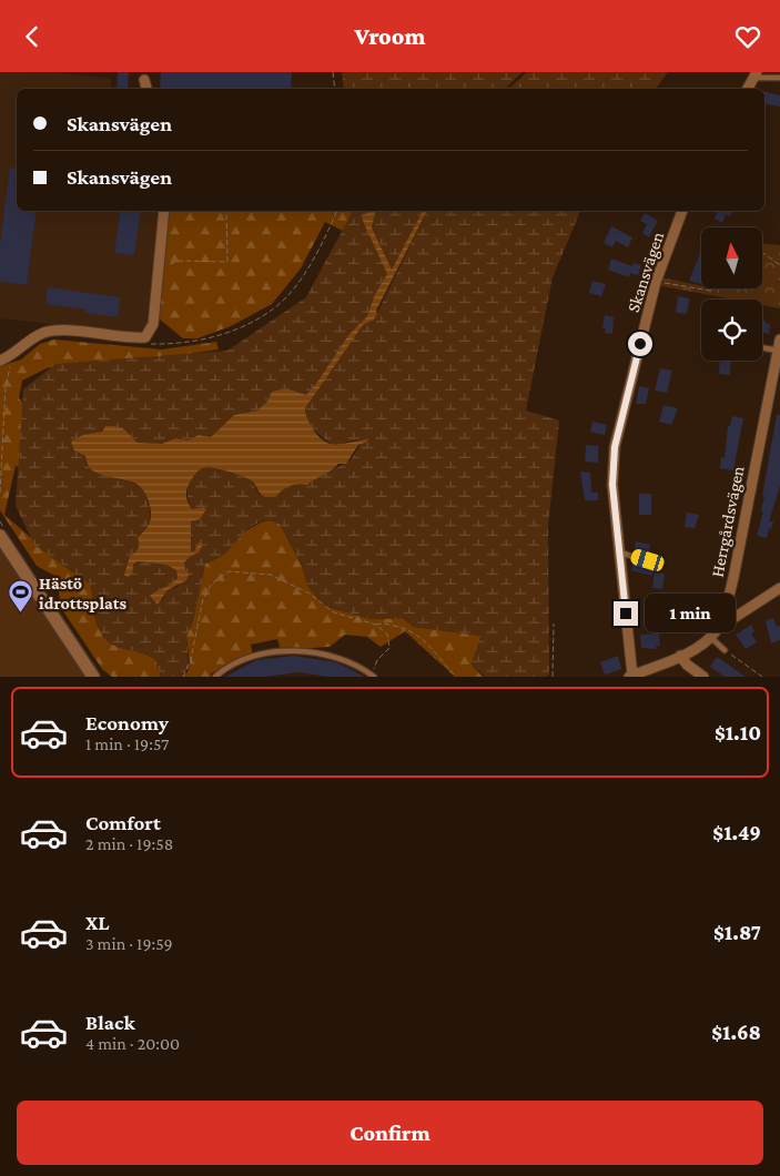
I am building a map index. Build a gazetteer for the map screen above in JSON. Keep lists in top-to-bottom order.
{
  "streets": {
    "street": ["Skansvägen", "Herrgårdsvägen"]
  },
  "crossings": [
    ["Skansvägen", "Herrgårdsvägen"]
  ],
  "places": {
    "sports": ["Hästö idrottsplats"]
  },
  "north": "top",
  "page": {
    "header": "Vroom",
    "banner": ["Skansvägen", "Skansvägen"],
    "bubble": "1 min",
    "list": [
      {
        "name": "Economy",
        "note": "1 min · 19:57",
        "value": "$1.10"
      },
      {
        "name": "Comfort",
        "note": "2 min · 19:58",
        "value": "$1.49"
      },
      {
        "name": "XL",
        "note": "3 min · 19:59",
        "value": "$1.87"
      },
      {
        "name": "Black",
        "note": "4 min · 20:00",
        "value": "$1.68"
      }
    ],
    "buttons": "Confirm"
  }
}
